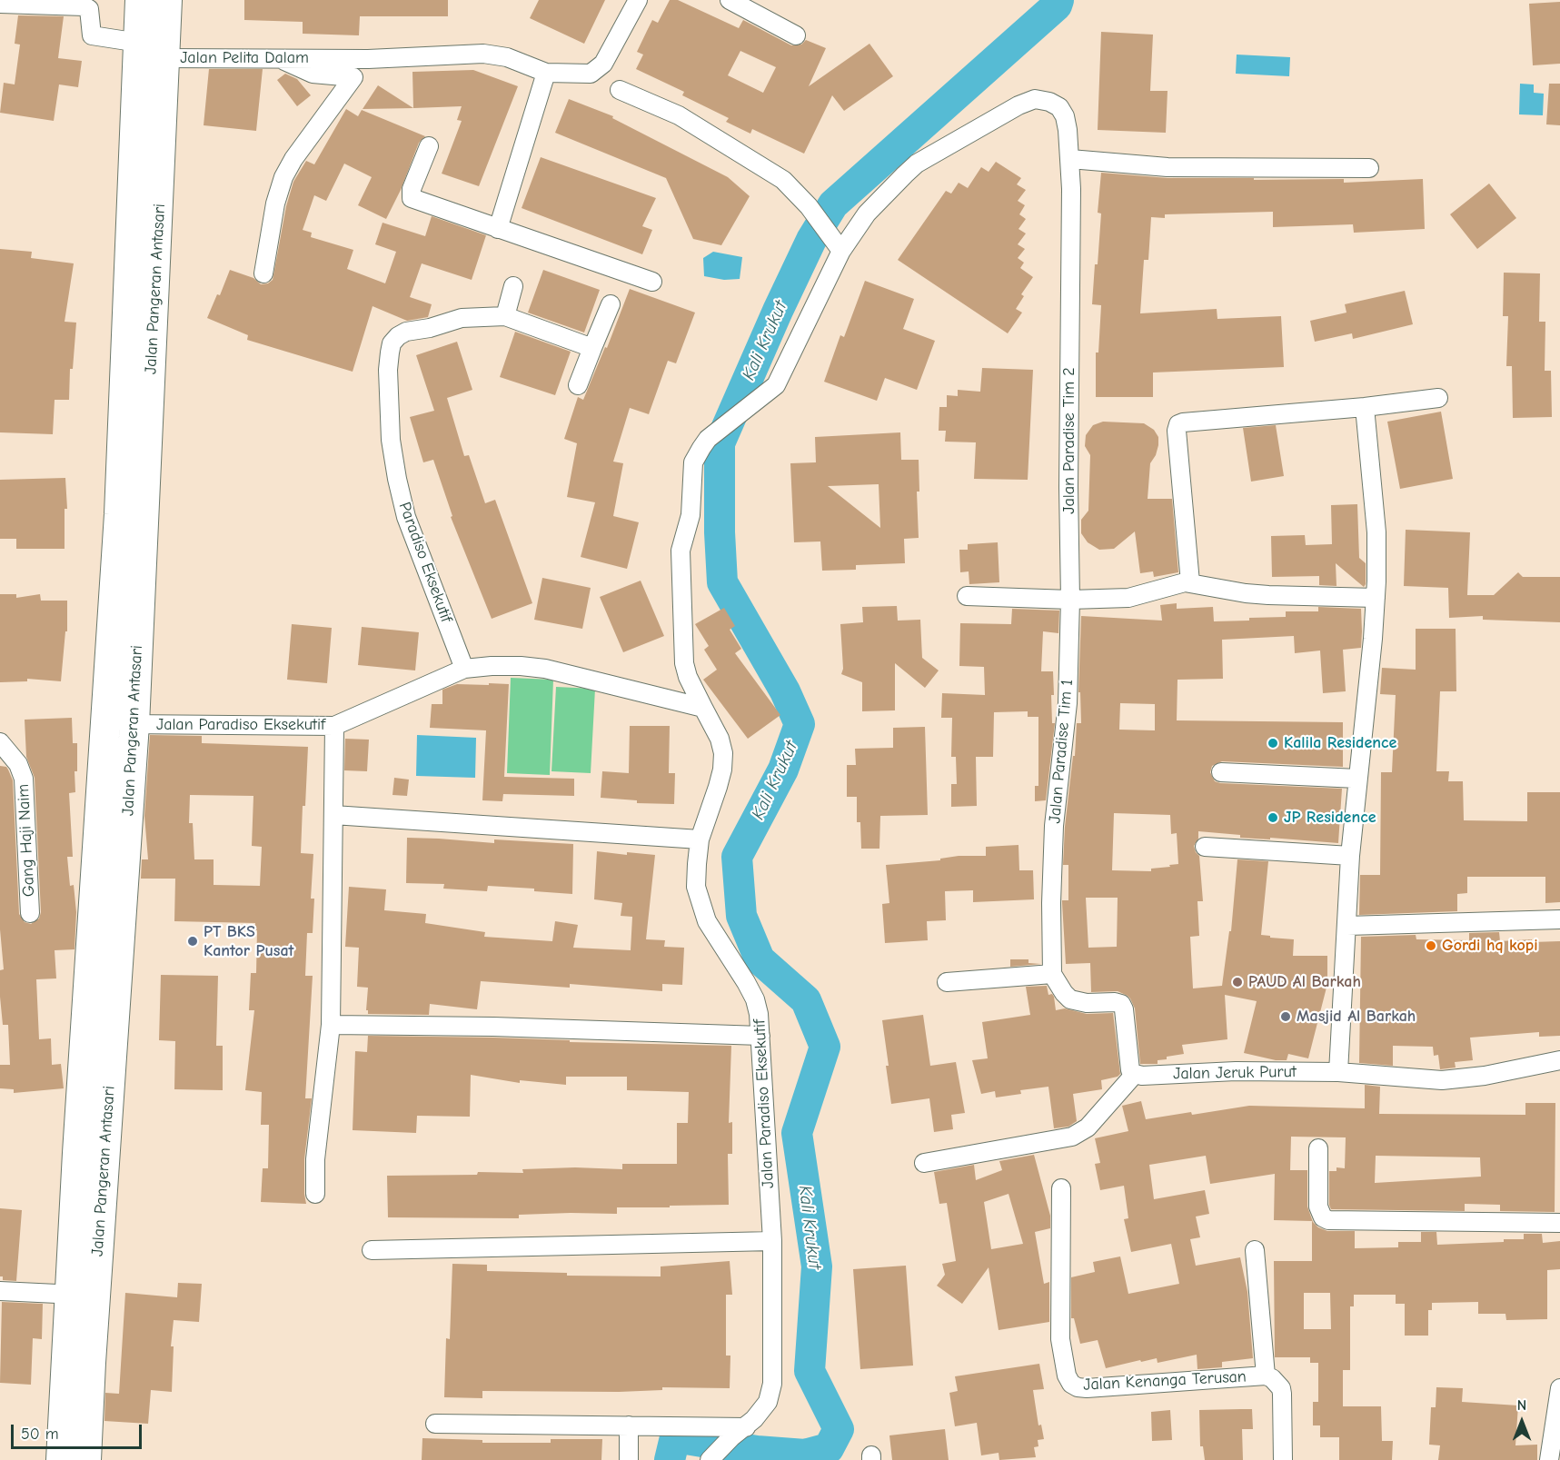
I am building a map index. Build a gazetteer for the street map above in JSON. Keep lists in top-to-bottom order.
{
  "streets": {
    "main road": ["Jalan Pangeran Antasari"],
    "street": [
      "Jalan Pelita Dalam",
      "Jalan Paradise Tim 2",
      "Paradiso Eksekutif",
      "Jalan Paradiso Eksekutif",
      "Jalan Paradise Tim 1",
      "Gang Haji Naim",
      "Jalan Jeruk Purut",
      "Jalan Kenanga Terusan"
    ]
  },
  "crossings": [
    ["Jalan Pelita Dalam", "Jalan Pangeran Antasari"],
    ["Jalan Pangeran Antasari", "Jalan Paradiso Eksekutif"],
    ["Jalan Paradise Tim 2", "Jalan Paradise Tim 1"],
    ["Paradiso Eksekutif", "Jalan Paradiso Eksekutif"]
  ],
  "water": ["Kali Krukut"],
  "places": [
    "Kalila Residence",
    "JP Residence",
    "PT BKS Kantor Pusat",
    "Gordi hq kopi",
    "PAUD Al Barkah",
    "Masjid Al Barkah"
  ],
  "scale_bar": "50 m",
  "north": "top"
}
